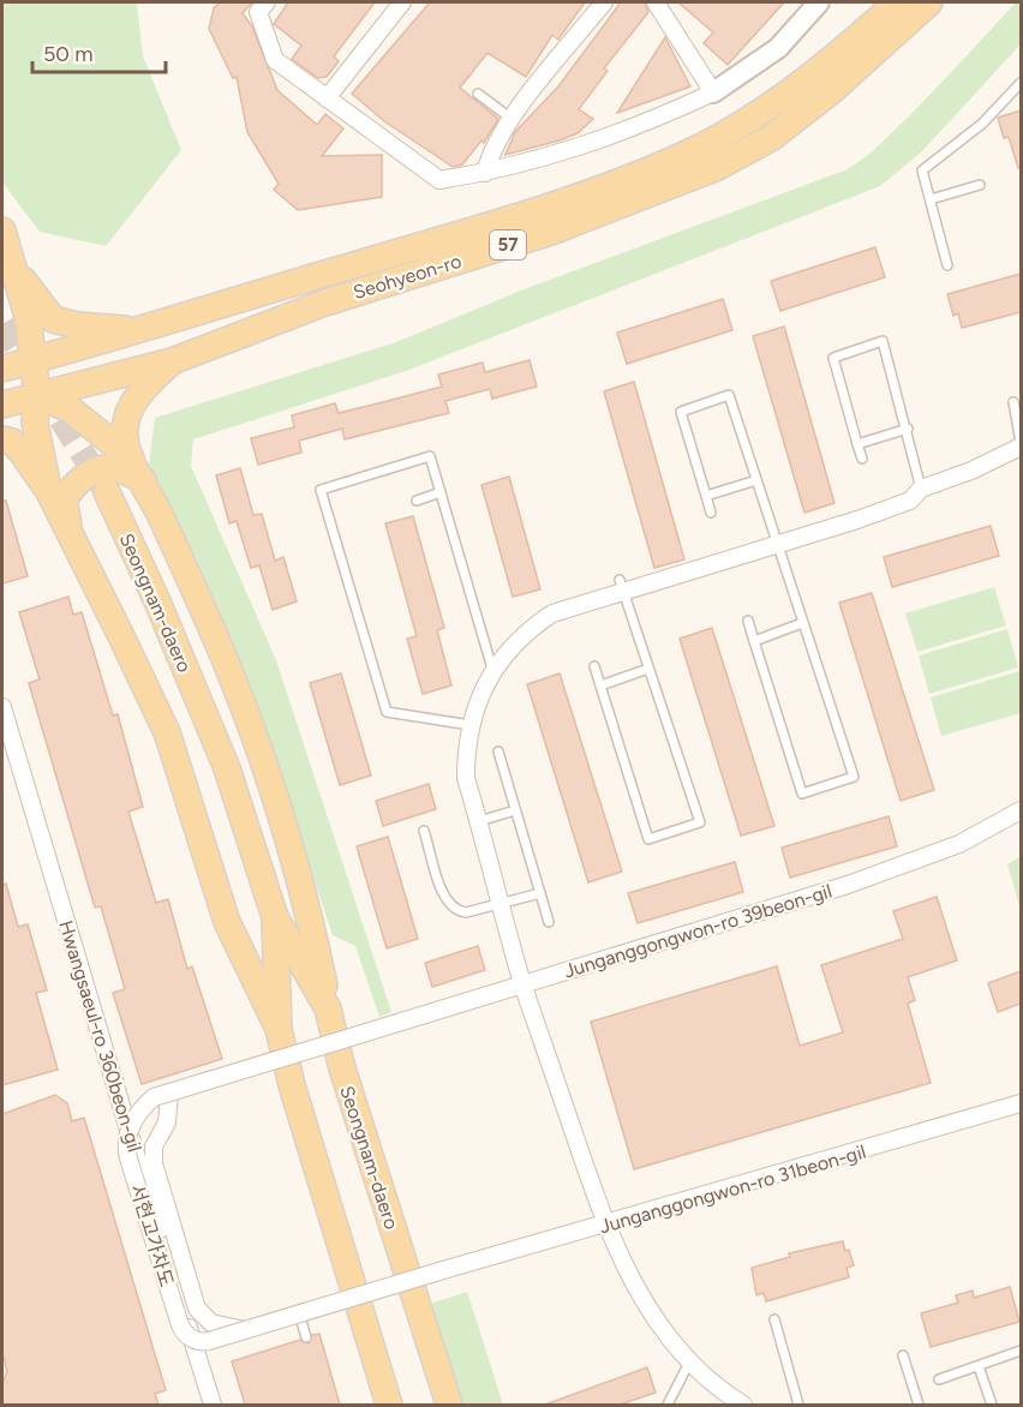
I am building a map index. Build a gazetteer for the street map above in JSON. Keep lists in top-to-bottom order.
{
  "streets": {
    "main road": ["57", "Seohyeon-ro", "Seongnam-daero"],
    "street": [
      "Junganggongwon-ro 39beon-gil",
      "Hwangsaeul-ro 360beon-gil",
      "Junganggongwon-ro 31beon-gil",
      "서현고가차도"
    ]
  },
  "crossings": [
    ["Junganggongwon-ro 39beon-gil", "서현고가차도"],
    ["Junganggongwon-ro 31beon-gil", "서현고가차도"]
  ],
  "scale_bar": "50 m"
}
